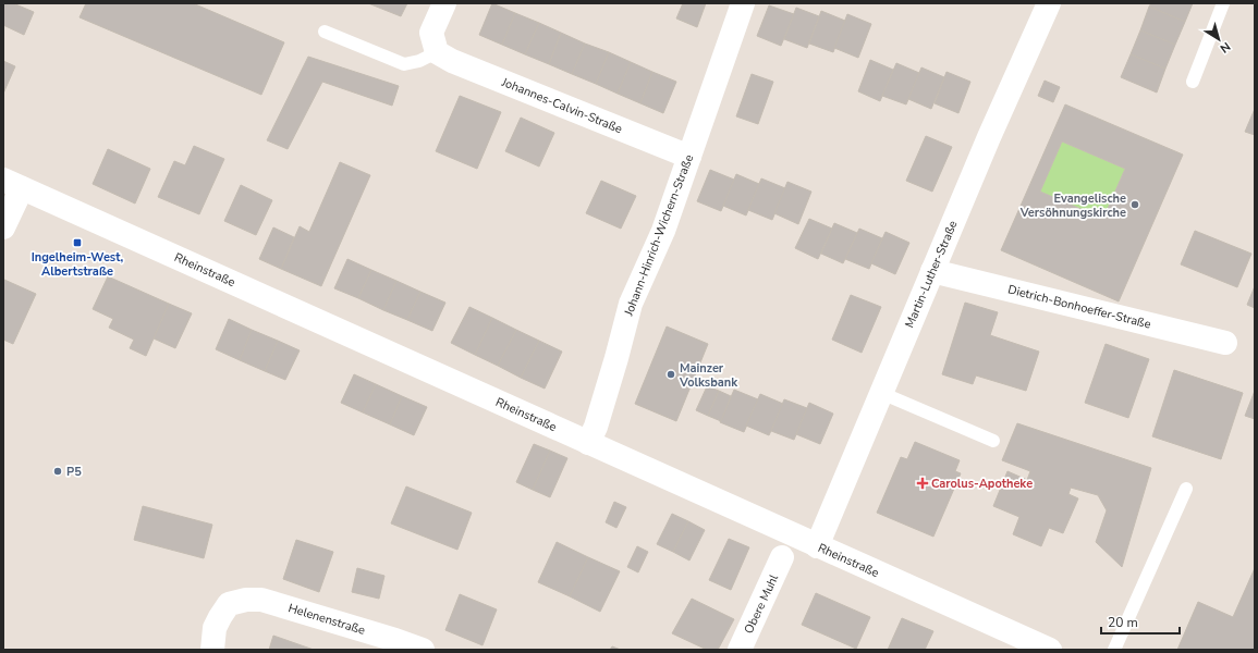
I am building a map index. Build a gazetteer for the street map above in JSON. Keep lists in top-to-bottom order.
{
  "streets": {
    "street": [
      "Johannes-Calvin-Straße",
      "Johann-Hinrich-Wichern-Straße",
      "Rheinstraße",
      "Martin-Luther-Straße",
      "Dietrich-Bonhoeffer-Straße",
      "Obere Muhl",
      "Helenenstraße"
    ]
  },
  "crossings": [
    ["Johannes-Calvin-Straße", "Johann-Hinrich-Wichern-Straße"],
    ["Johann-Hinrich-Wichern-Straße", "Rheinstraße"],
    ["Rheinstraße", "Martin-Luther-Straße"],
    ["Martin-Luther-Straße", "Dietrich-Bonhoeffer-Straße"]
  ],
  "places": {
    "other": ["Evangelische Versöhnungskirche", "Mainzer Volksbank", "P5"],
    "transit": ["Ingelheim-West, Albertstraße"],
    "health": ["Carolus-Apotheke"]
  },
  "scale_bar": "20 m",
  "north": "bottom right"
}
